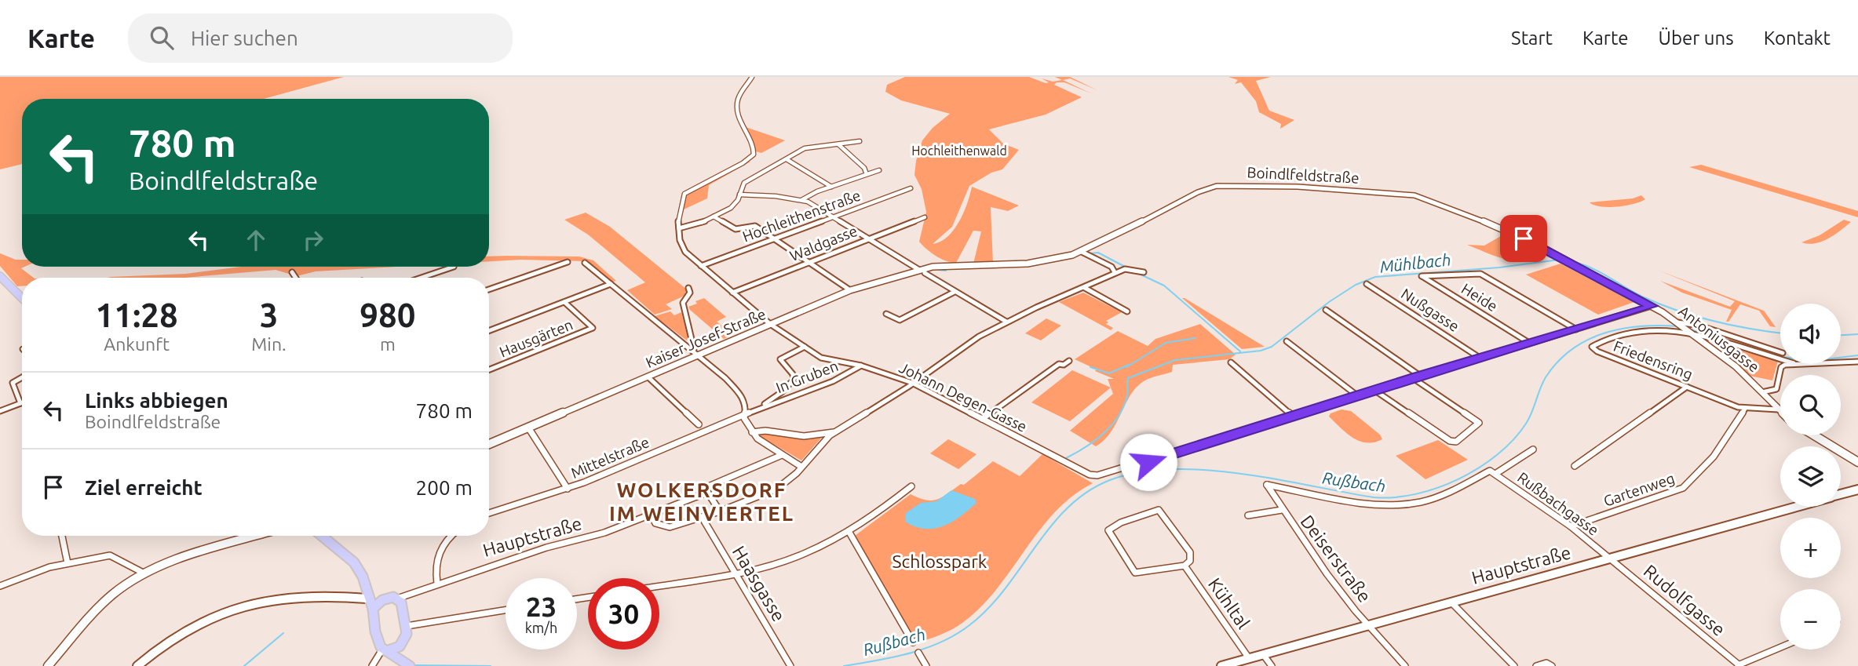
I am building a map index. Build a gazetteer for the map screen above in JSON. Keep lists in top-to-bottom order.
{
  "streets": {
    "main road": ["Hauptstraße"],
    "street": [
      "Boindlfeldstraße",
      "Hochleithenstraße",
      "Waldgasse",
      "Heide",
      "Nußgasse",
      "Hausgärten",
      "Kaiser Josef-Straße",
      "Antoniusgasse",
      "Friedensring",
      "In Gruben",
      "Johann Degen-Gasse",
      "Mittelstraße",
      "Gartenweg",
      "Rußbachgasse",
      "Deiserstraße",
      "Haasgasse",
      "Rudolfgasse",
      "Kühltal"
    ]
  },
  "crossings": [
    ["Boindlfeldstraße", "Kaiser Josef-Straße"],
    ["Boindlfeldstraße", "Antoniusgasse"],
    ["Boindlfeldstraße", "Johann Degen-Gasse"],
    ["Hochleithenstraße", "Johann Degen-Gasse"],
    ["Waldgasse", "Johann Degen-Gasse"],
    ["Heide", "Johann Degen-Gasse"],
    ["Nußgasse", "Johann Degen-Gasse"],
    ["Kaiser Josef-Straße", "Johann Degen-Gasse"],
    ["Antoniusgasse", "Friedensring"],
    ["Antoniusgasse", "Johann Degen-Gasse"],
    ["Friedensring", "Gartenweg"],
    ["In Gruben", "Johann Degen-Gasse"],
    ["In Gruben", "Mittelstraße"],
    ["Gartenweg", "Rußbachgasse"],
    ["Rußbachgasse", "Hauptstraße"],
    ["Rußbachgasse", "Deiserstraße"],
    ["Rußbachgasse", "Rudolfgasse"],
    ["Hauptstraße", "Deiserstraße"],
    ["Hauptstraße", "Rudolfgasse"],
    ["Hauptstraße", "Kühltal"]
  ],
  "districts": ["WOLKERSDORF IM WEINVIERTEL"],
  "water": ["Mühlbach", "Rußbach"],
  "parks": ["Hochleithenwald", "Schlosspark"],
  "page": {
    "header": "Karte",
    "search": "Hier suchen",
    "nav": [
      "Start",
      "Karte",
      "Über uns",
      "Kontakt"
    ],
    "turn": ["780 m", "Boindlfeldstraße"],
    "eta": [
      "11:28",
      "Ankunft",
      "3",
      "Min.",
      "980",
      "m"
    ],
    "map_buttons": ["+", "−"],
    "list": [
      {
        "name": "Links abbiegen",
        "note": "Boindlfeldstraße",
        "value": "780 m"
      },
      {
        "name": "Ziel erreicht",
        "value": "200 m"
      }
    ],
    "speed": "23 km/h",
    "limit": "30"
  }
}
